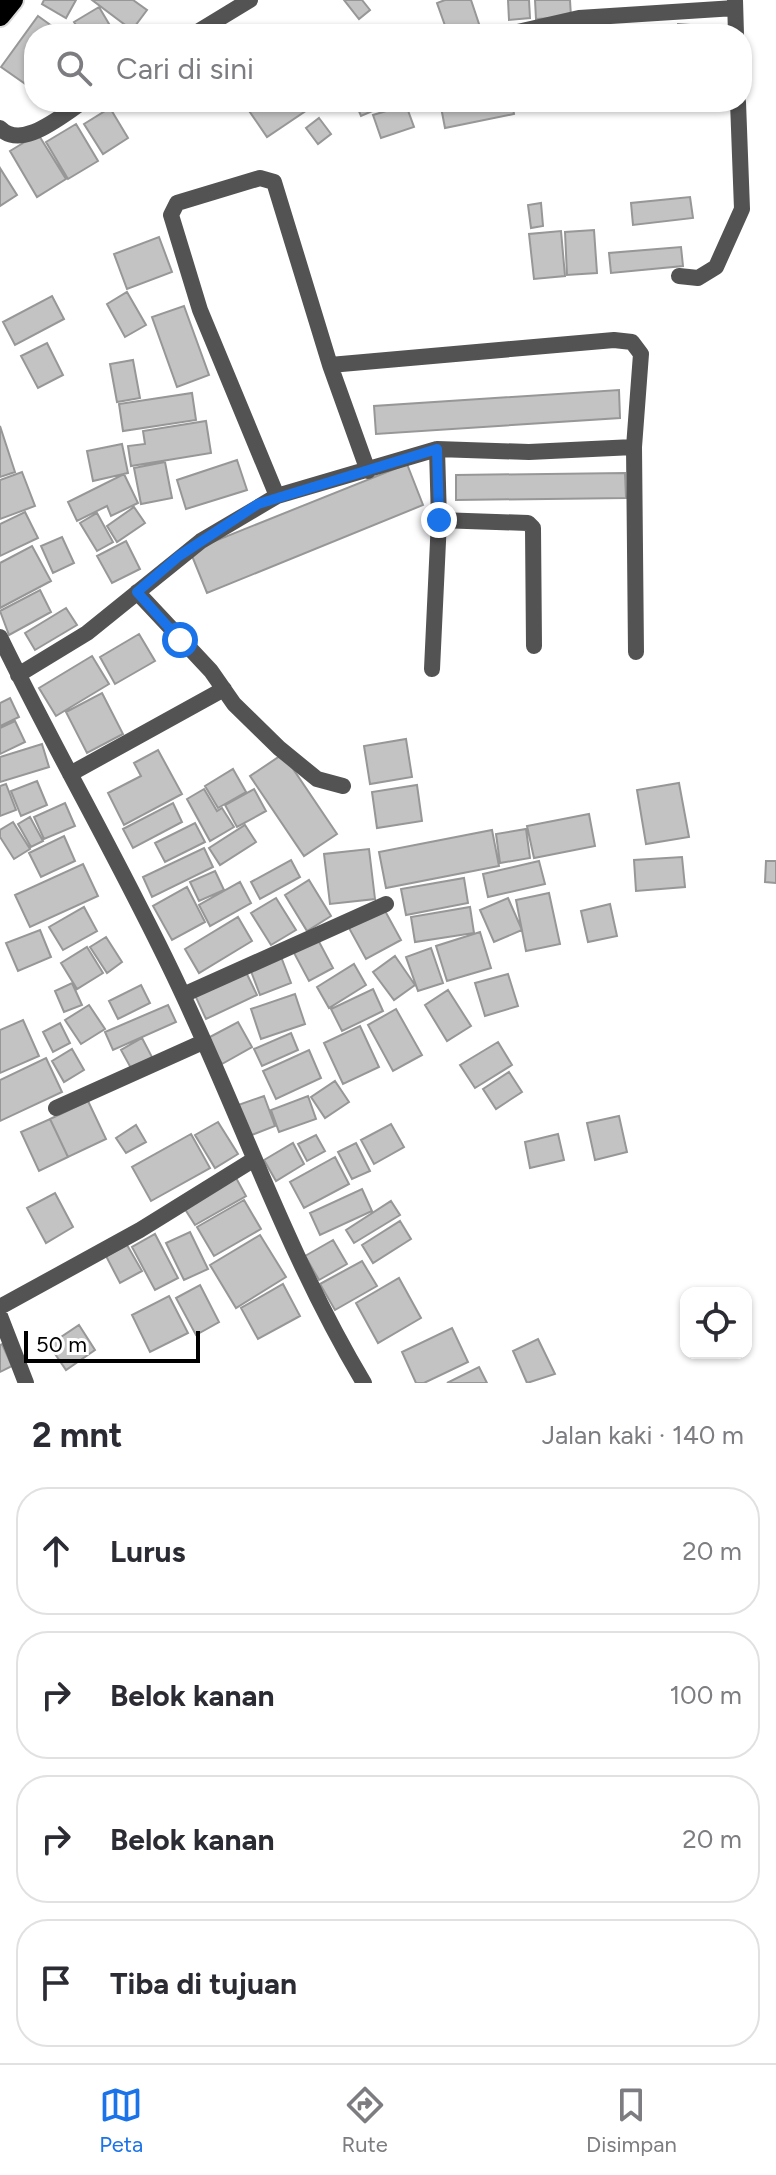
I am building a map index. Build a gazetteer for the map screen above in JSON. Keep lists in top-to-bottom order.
{
  "scale_bar": "50 m",
  "page": {
    "search": "Cari di sini",
    "scale": "50 m",
    "heading": ["2 mnt", "Jalan kaki · 140 m"],
    "list": [
      ["Lurus", "20 m"],
      ["Belok kanan", "100 m"],
      ["Belok kanan", "20 m"],
      "Tiba di tujuan"
    ],
    "nav": ["Peta", "Rute", "Disimpan"]
  }
}
